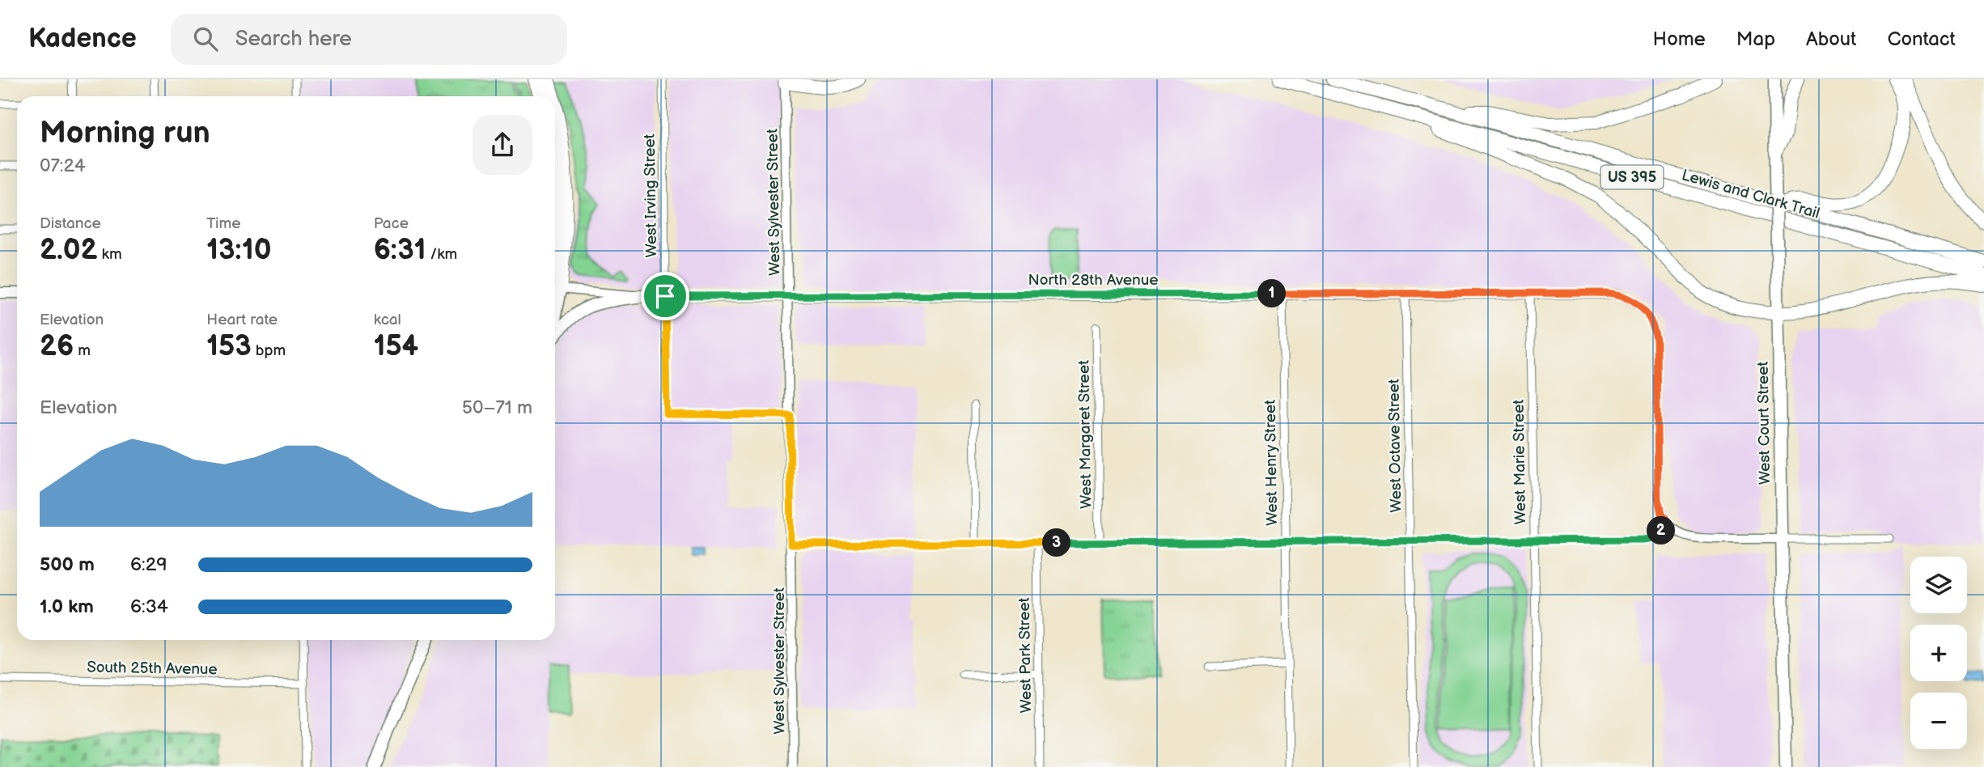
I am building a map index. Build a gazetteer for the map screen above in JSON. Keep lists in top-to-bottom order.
{
  "streets": {
    "highway": ["US 395", "Lewis and Clark Trail"],
    "main road": ["West Court Street"],
    "street": [
      "West Irving Street",
      "West Sylvester Street",
      "North 28th Avenue",
      "West Margaret Street",
      "West Octave Street",
      "West Marie Street",
      "West Henry Street",
      "West Park Street",
      "South 25th Avenue"
    ]
  },
  "crossings": [
    ["West Irving Street", "West Sylvester Street"],
    ["West Irving Street", "North 28th Avenue"],
    ["West Sylvester Street", "North 28th Avenue"],
    ["North 28th Avenue", "West Octave Street"],
    ["North 28th Avenue", "West Marie Street"],
    ["North 28th Avenue", "West Henry Street"]
  ],
  "page": {
    "header": "Kadence",
    "search": "Search here",
    "nav": [
      "Home",
      "Map",
      "About",
      "Contact"
    ],
    "heading": ["Morning run", "07:24"],
    "stats": [
      ["Distance", "2.02 km"],
      ["Time", "13:10"],
      ["Pace", "6:31 /km"],
      ["Elevation", "26 m"],
      ["Heart rate", "153 bpm"],
      ["kcal", "154"]
    ],
    "pins": ["1", "2", "3"],
    "chart": ["Elevation", "50–71 m"],
    "list": [
      {
        "name": "500 m",
        "note": "6:29"
      },
      {
        "name": "1.0 km",
        "note": "6:34"
      }
    ],
    "map_buttons": ["+", "−"]
  }
}
